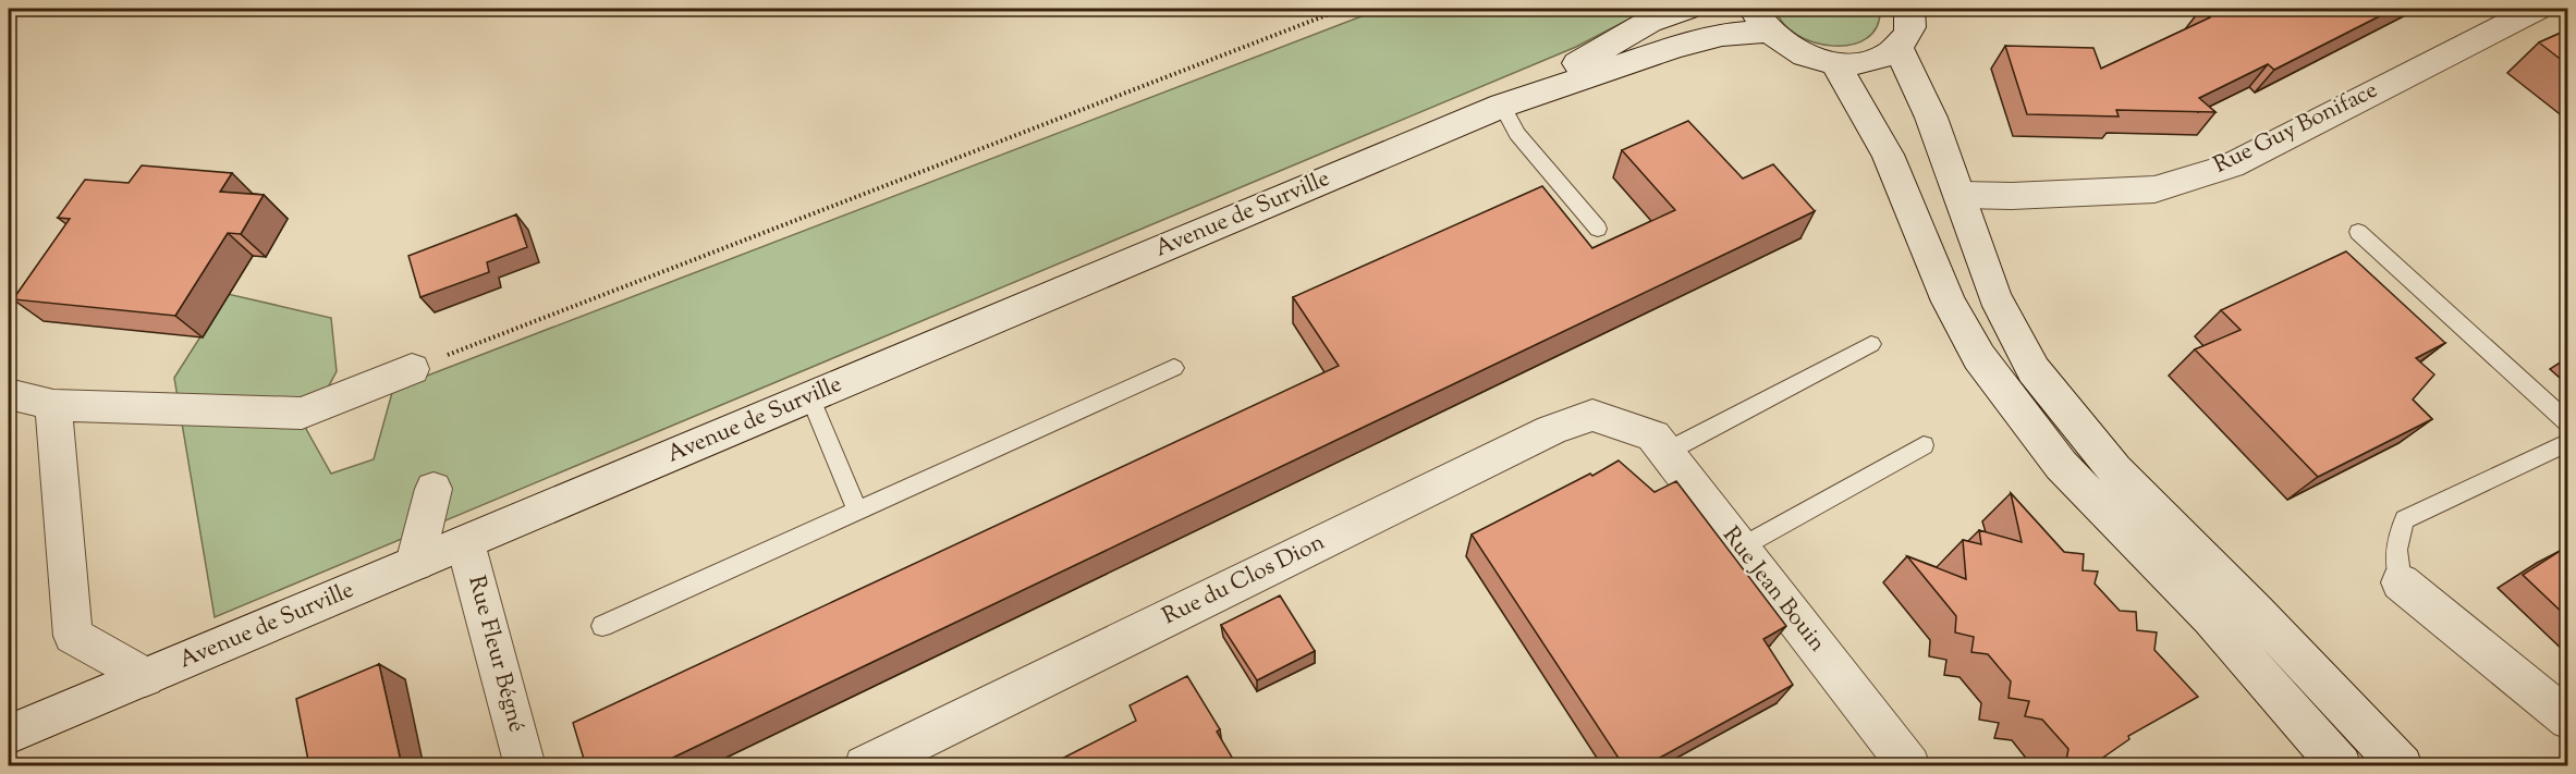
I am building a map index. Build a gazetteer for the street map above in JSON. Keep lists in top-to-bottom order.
{
  "streets": {
    "street": [
      "Rue Guy Boniface",
      "Avenue de Surville",
      "Rue du Clos Dion",
      "Rue Jean Bouin",
      "Rue Fleur Bégné"
    ]
  },
  "crossings": [
    ["Avenue de Surville", "Rue Fleur Bégné"],
    ["Rue du Clos Dion", "Rue Jean Bouin"]
  ]
}
